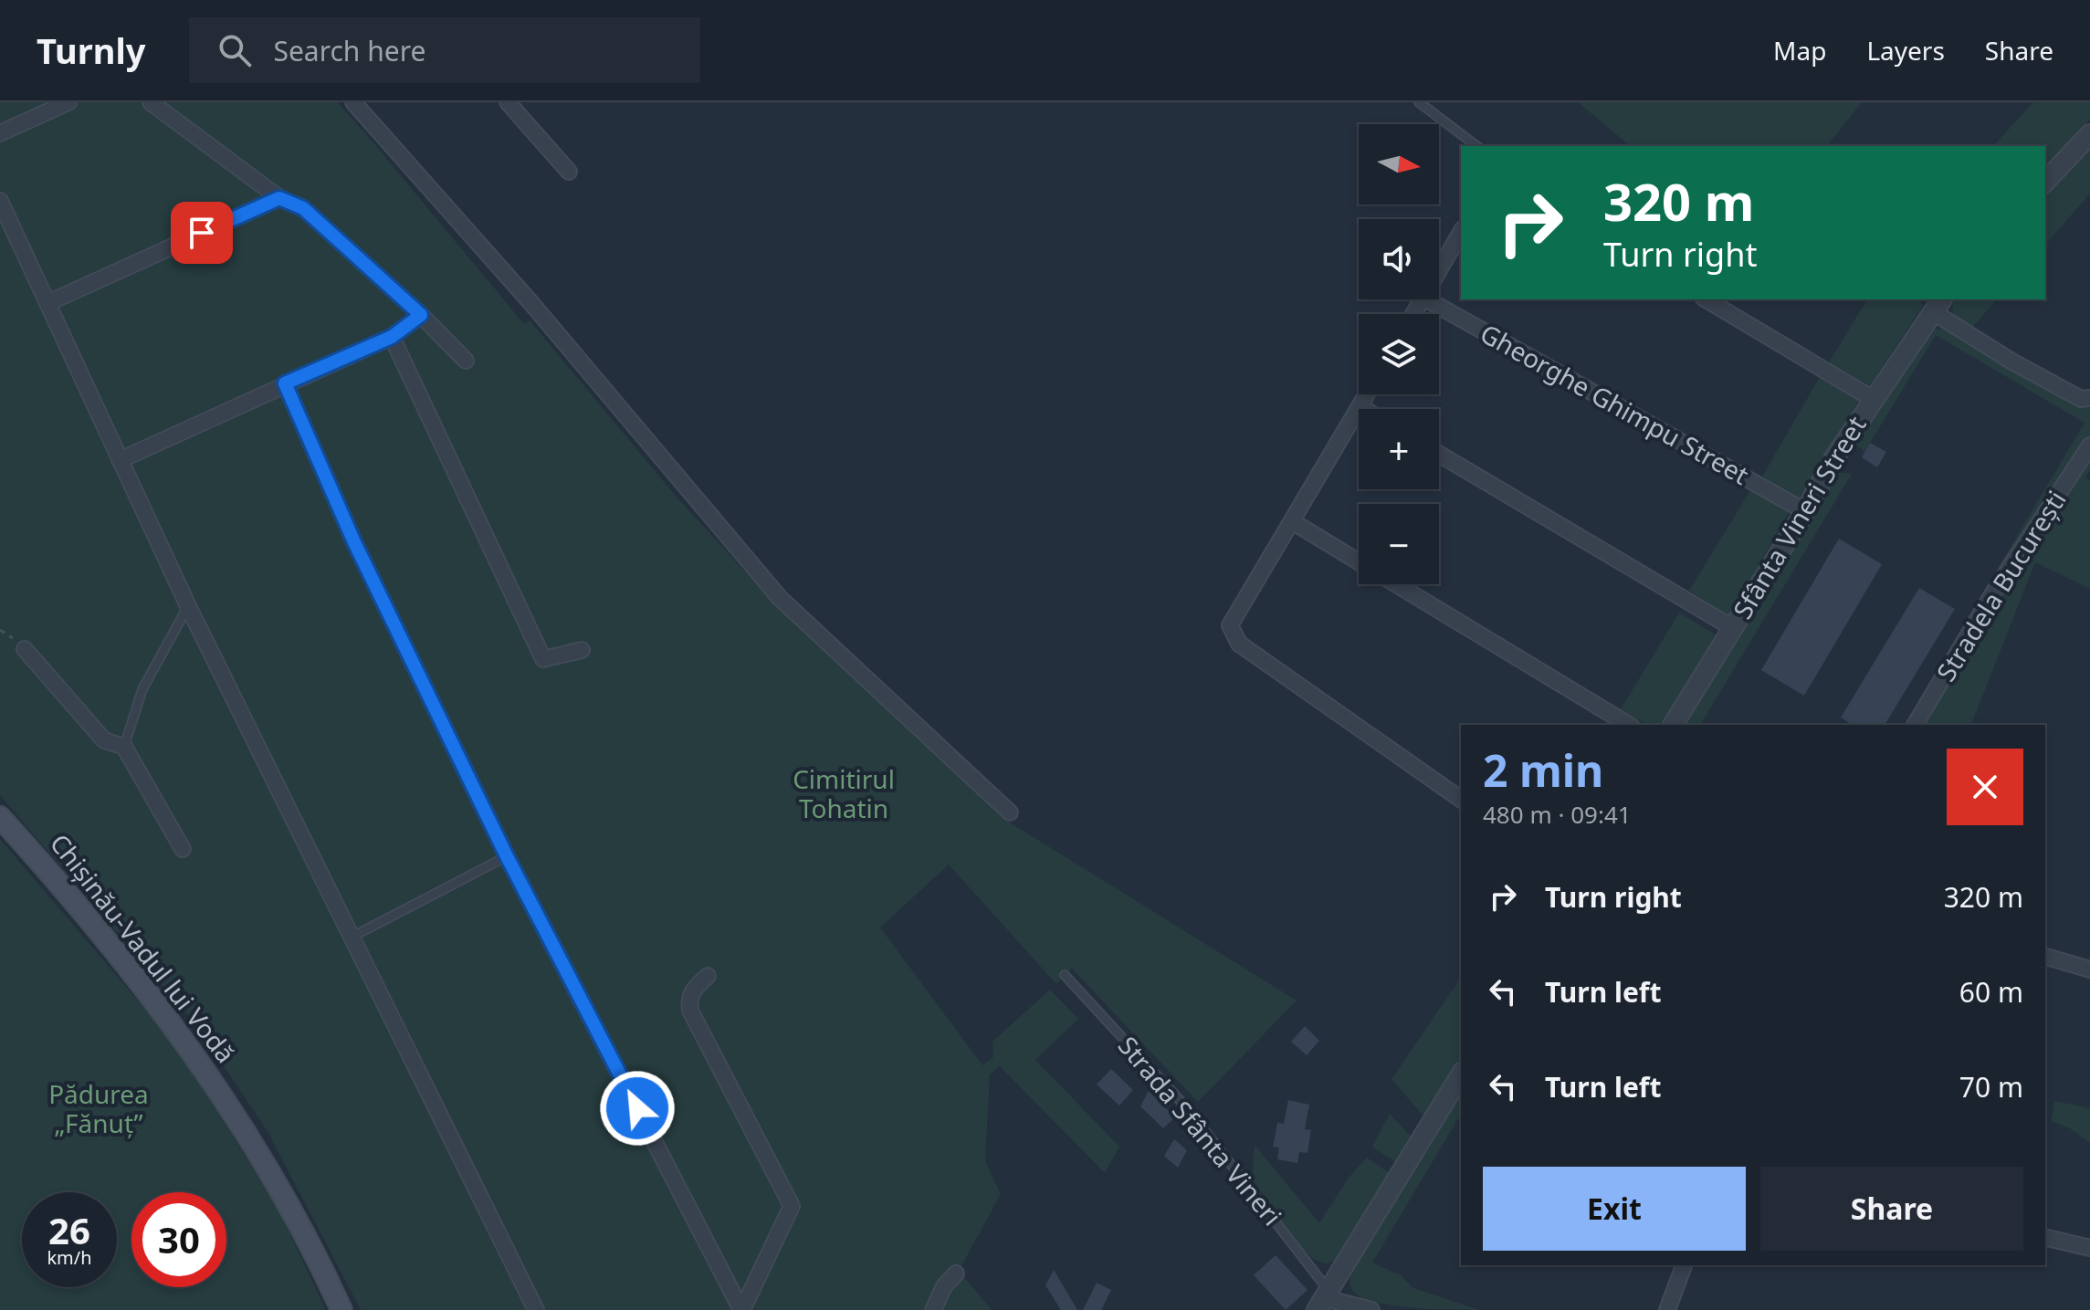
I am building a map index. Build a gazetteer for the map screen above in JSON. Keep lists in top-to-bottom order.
{
  "streets": {
    "main road": ["Chișinău-Vadul lui Vodă"],
    "street": ["Gheorghe Ghimpu Street", "Sfânta Vineri Street", "Stradela București"],
    "lane": ["Strada Sfânta Vineri"]
  },
  "crossings": [
    ["Gheorghe Ghimpu Street", "Sfânta Vineri Street"]
  ],
  "parks": ["Cimitirul Tohatin", "Pădurea „Fănuț”"],
  "north": "right",
  "page": {
    "header": "Turnly",
    "search": "Search here",
    "nav": ["Map", "Layers", "Share"],
    "map_buttons": ["+", "−"],
    "turn": ["320 m", "Turn right"],
    "heading": ["2 min", "480 m · 09:41"],
    "list": [
      {
        "name": "Turn right",
        "value": "320 m"
      },
      {
        "name": "Turn left",
        "value": "60 m"
      },
      {
        "name": "Turn left",
        "value": "70 m"
      }
    ],
    "buttons": ["Exit", "Share"],
    "speed": "26 km/h",
    "limit": "30"
  }
}
